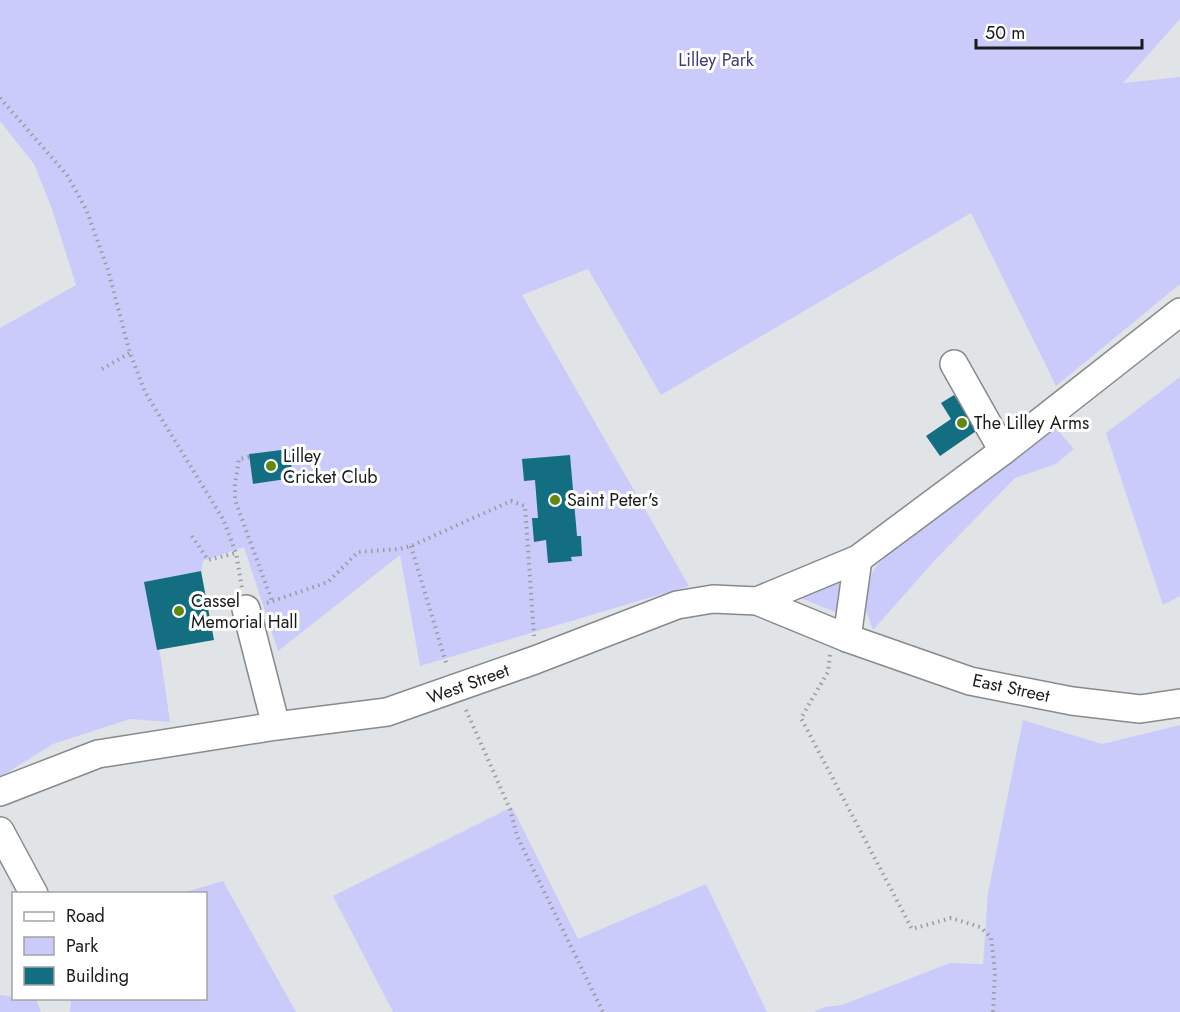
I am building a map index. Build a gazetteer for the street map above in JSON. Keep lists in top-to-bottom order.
{
  "streets": {
    "street": ["West Street", "East Street"]
  },
  "crossings": [
    ["West Street", "East Street"]
  ],
  "parks": ["Lilley Park"],
  "places": [
    "The Lilley Arms",
    "Lilley Cricket Club",
    "Saint Peter's",
    "Cassel Memorial Hall"
  ],
  "legend": ["Road", "Park", "Building"],
  "scale_bar": "50 m"
}
